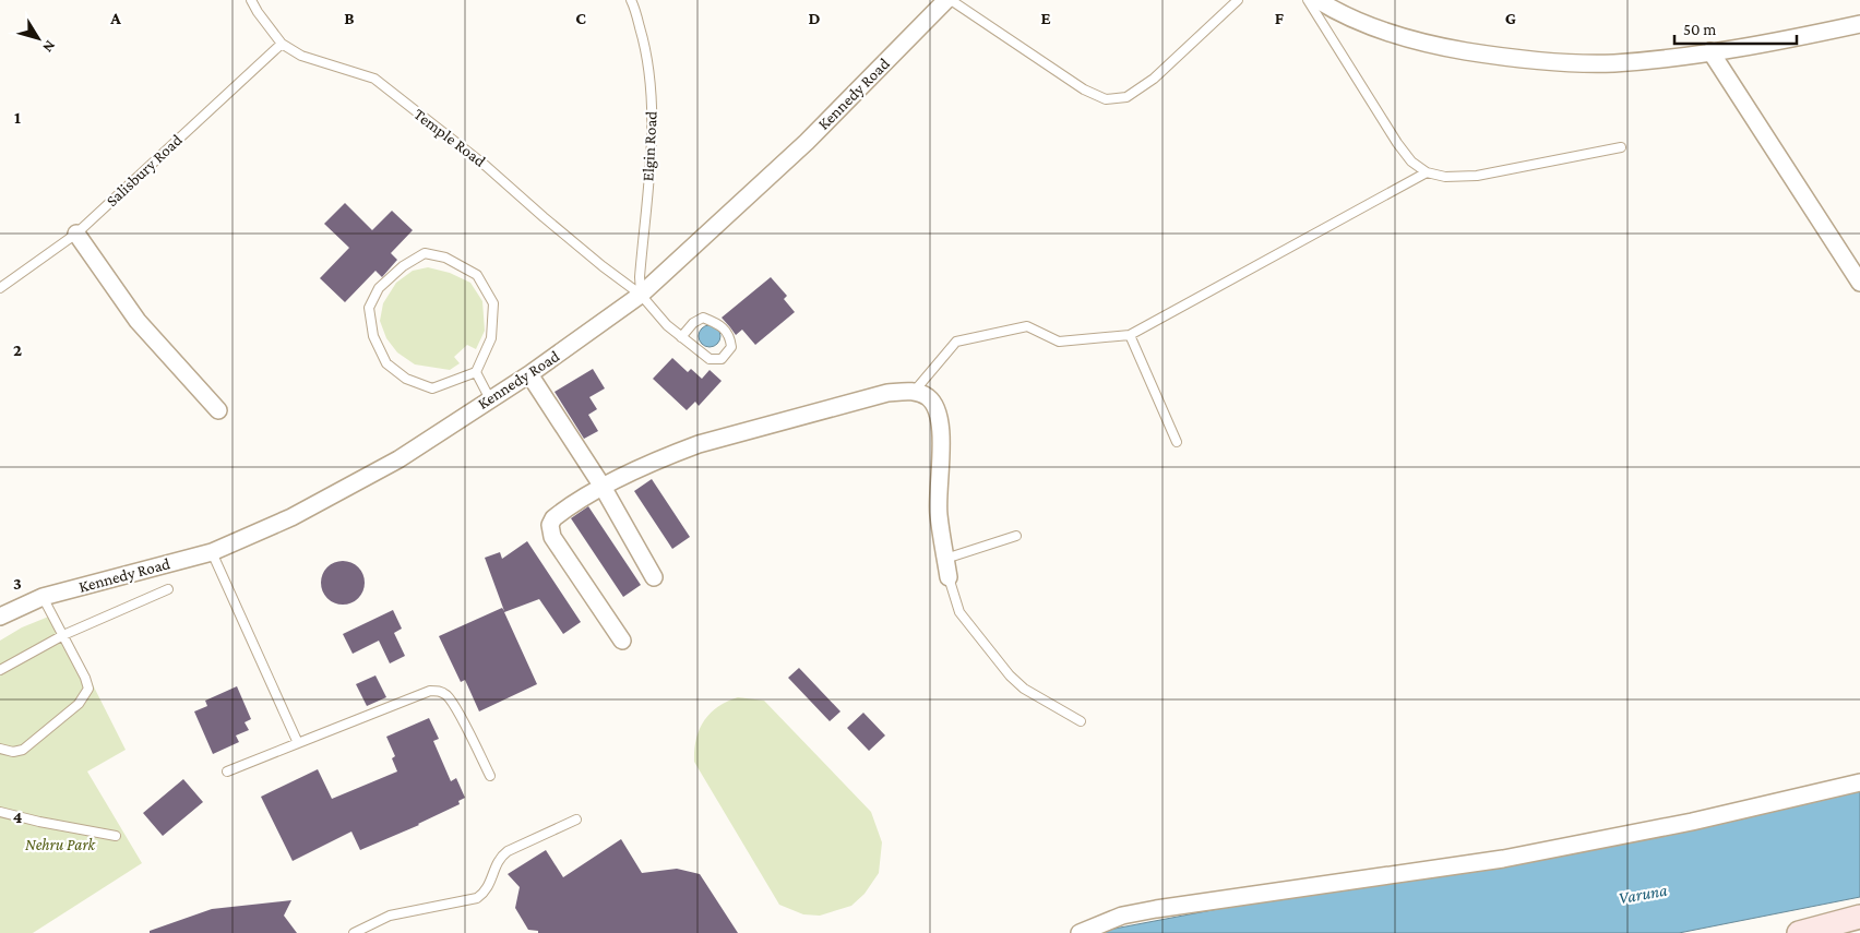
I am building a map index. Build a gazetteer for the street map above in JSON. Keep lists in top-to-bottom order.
{
  "streets": {
    "street": ["Kennedy Road"],
    "lane": ["Temple Road", "Elgin Road", "Salisbury Road"]
  },
  "crossings": [
    ["Kennedy Road", "Temple Road"],
    ["Kennedy Road", "Elgin Road"],
    ["Temple Road", "Elgin Road"],
    ["Temple Road", "Salisbury Road"]
  ],
  "water": ["Varuna"],
  "parks": ["Nehru Park"],
  "scale_bar": "50 m",
  "north": "bottom right",
  "grid": {
    "columns": [
      "A",
      "B",
      "C",
      "D",
      "E",
      "F",
      "G"
    ],
    "rows": [
      "1",
      "2",
      "3",
      "4"
    ]
  }
}
